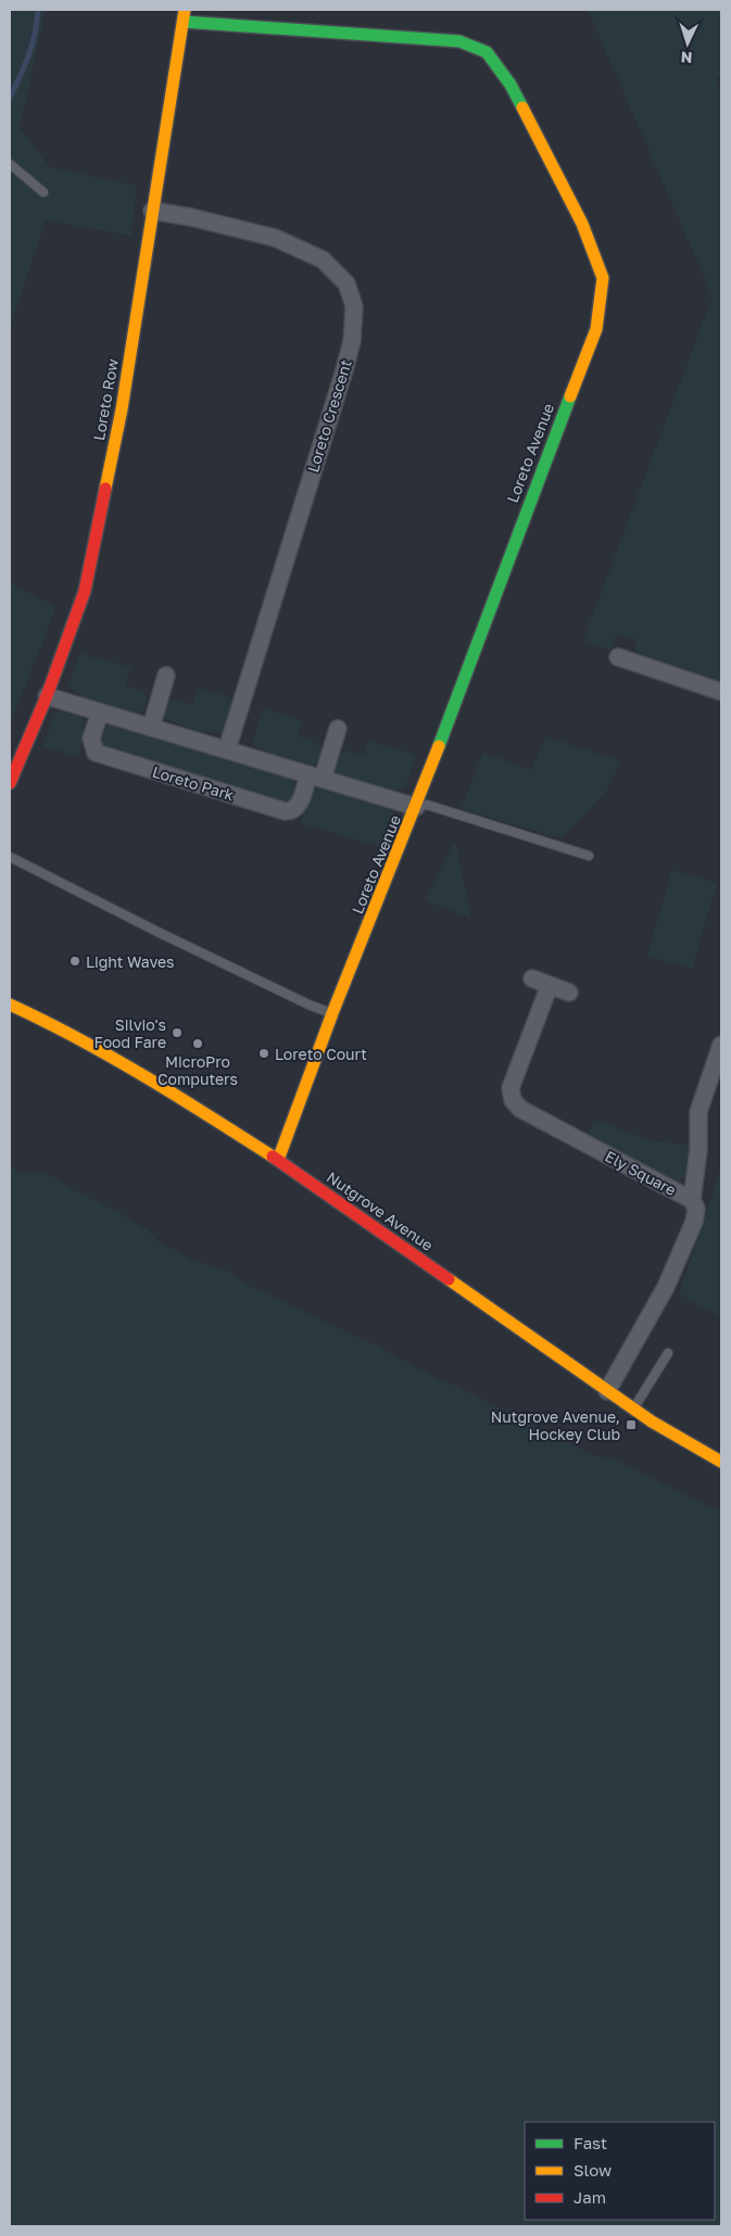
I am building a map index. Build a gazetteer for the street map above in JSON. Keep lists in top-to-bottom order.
{
  "streets": {
    "street": [
      "Loreto Row",
      "Loreto Crescent",
      "Loreto Avenue",
      "Loreto Park",
      "Ely Square",
      "Nutgrove Avenue"
    ]
  },
  "crossings": [
    ["Loreto Row", "Loreto Crescent"],
    ["Loreto Row", "Loreto Avenue"],
    ["Loreto Avenue", "Nutgrove Avenue"],
    ["Ely Square", "Nutgrove Avenue"]
  ],
  "places": {
    "other": [
      "Light Waves",
      "Silvio's Food Fare",
      "MicroPro Computers",
      "Loreto Court"
    ],
    "transit": ["Nutgrove Avenue, Hockey Club"]
  },
  "legend": ["Fast", "Slow", "Jam"],
  "north": "bottom"
}
